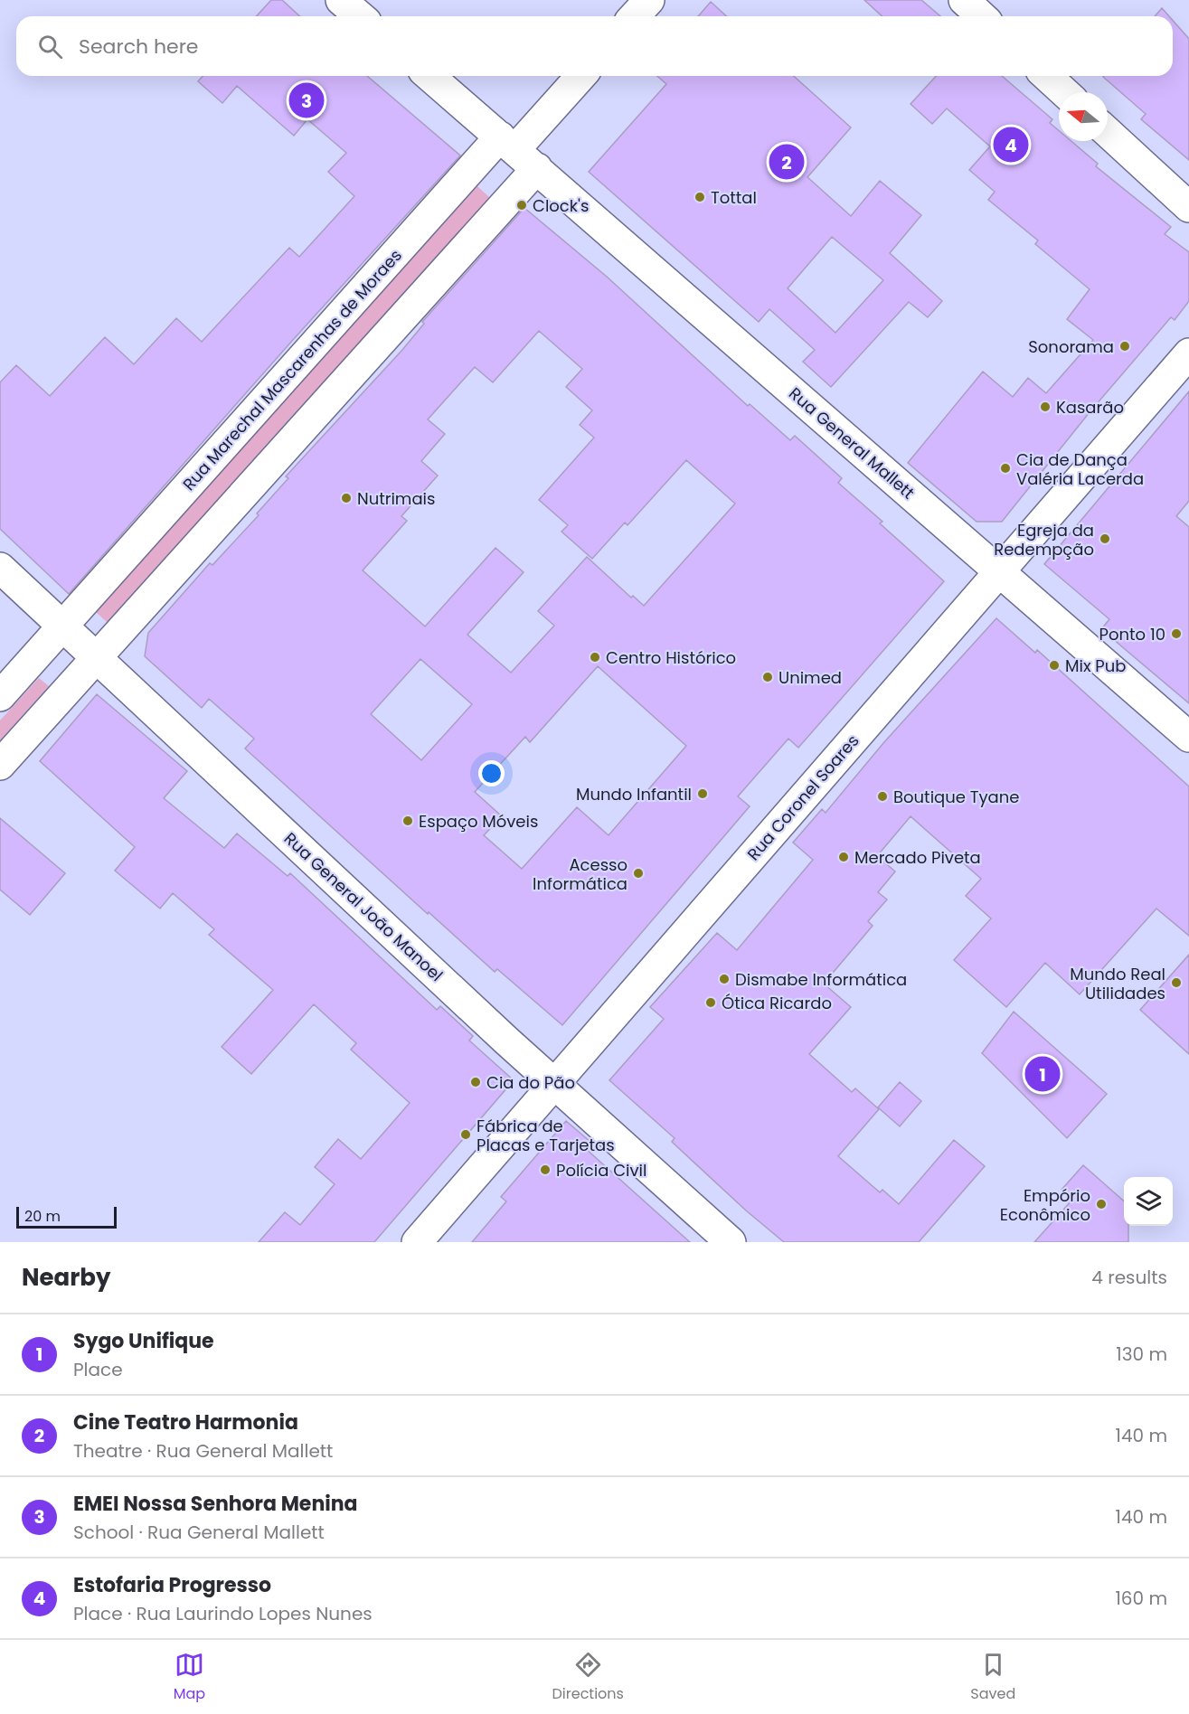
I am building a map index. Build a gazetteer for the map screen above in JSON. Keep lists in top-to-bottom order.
{
  "streets": {
    "street": [
      "Rua Marechal Mascarenhas de Moraes",
      "Rua General Mallett",
      "Rua Coronel Soares",
      "Rua General João Manoel"
    ]
  },
  "crossings": [
    ["Rua Marechal Mascarenhas de Moraes", "Rua General Mallett"],
    ["Rua Marechal Mascarenhas de Moraes", "Rua General João Manoel"],
    ["Rua General Mallett", "Rua Coronel Soares"],
    ["Rua Coronel Soares", "Rua General João Manoel"]
  ],
  "places": [
    "Tottal",
    "Clock's",
    "Sonorama",
    "Kasarão",
    "Cia de Dança Valéria Lacerda",
    "Nutrimais",
    "Egreja da Redempção",
    "Ponto 10",
    "Centro Histórico",
    "Mix Pub",
    "Unimed",
    "Mundo Infantil",
    "Boutique Tyane",
    "Espaço Móveis",
    "Mercado Piveta",
    "Acesso Informática",
    "Dismabe Informática",
    "Mundo Real Utilidades",
    "Ótica Ricardo",
    "Cia do Pão",
    "Fábrica de Placas e Tarjetas",
    "Polícia Civil",
    "Empório Econômico"
  ],
  "scale_bar": "20 m",
  "north": "left",
  "page": {
    "search": "Search here",
    "pins": [
      "3",
      "4",
      "2",
      "1"
    ],
    "scale": "20 m",
    "heading": ["Nearby", "4 results"],
    "list": [
      {
        "mark": "1",
        "name": "Sygo Unifique",
        "note": "Place",
        "value": "130 m"
      },
      {
        "mark": "2",
        "name": "Cine Teatro Harmonia",
        "note": "Theatre · Rua General Mallett",
        "value": "140 m"
      },
      {
        "mark": "3",
        "name": "EMEI Nossa Senhora Menina",
        "note": "School · Rua General Mallett",
        "value": "140 m"
      },
      {
        "mark": "4",
        "name": "Estofaria Progresso",
        "note": "Place · Rua Laurindo Lopes Nunes",
        "value": "160 m"
      }
    ],
    "nav": ["Map", "Directions", "Saved"]
  }
}
